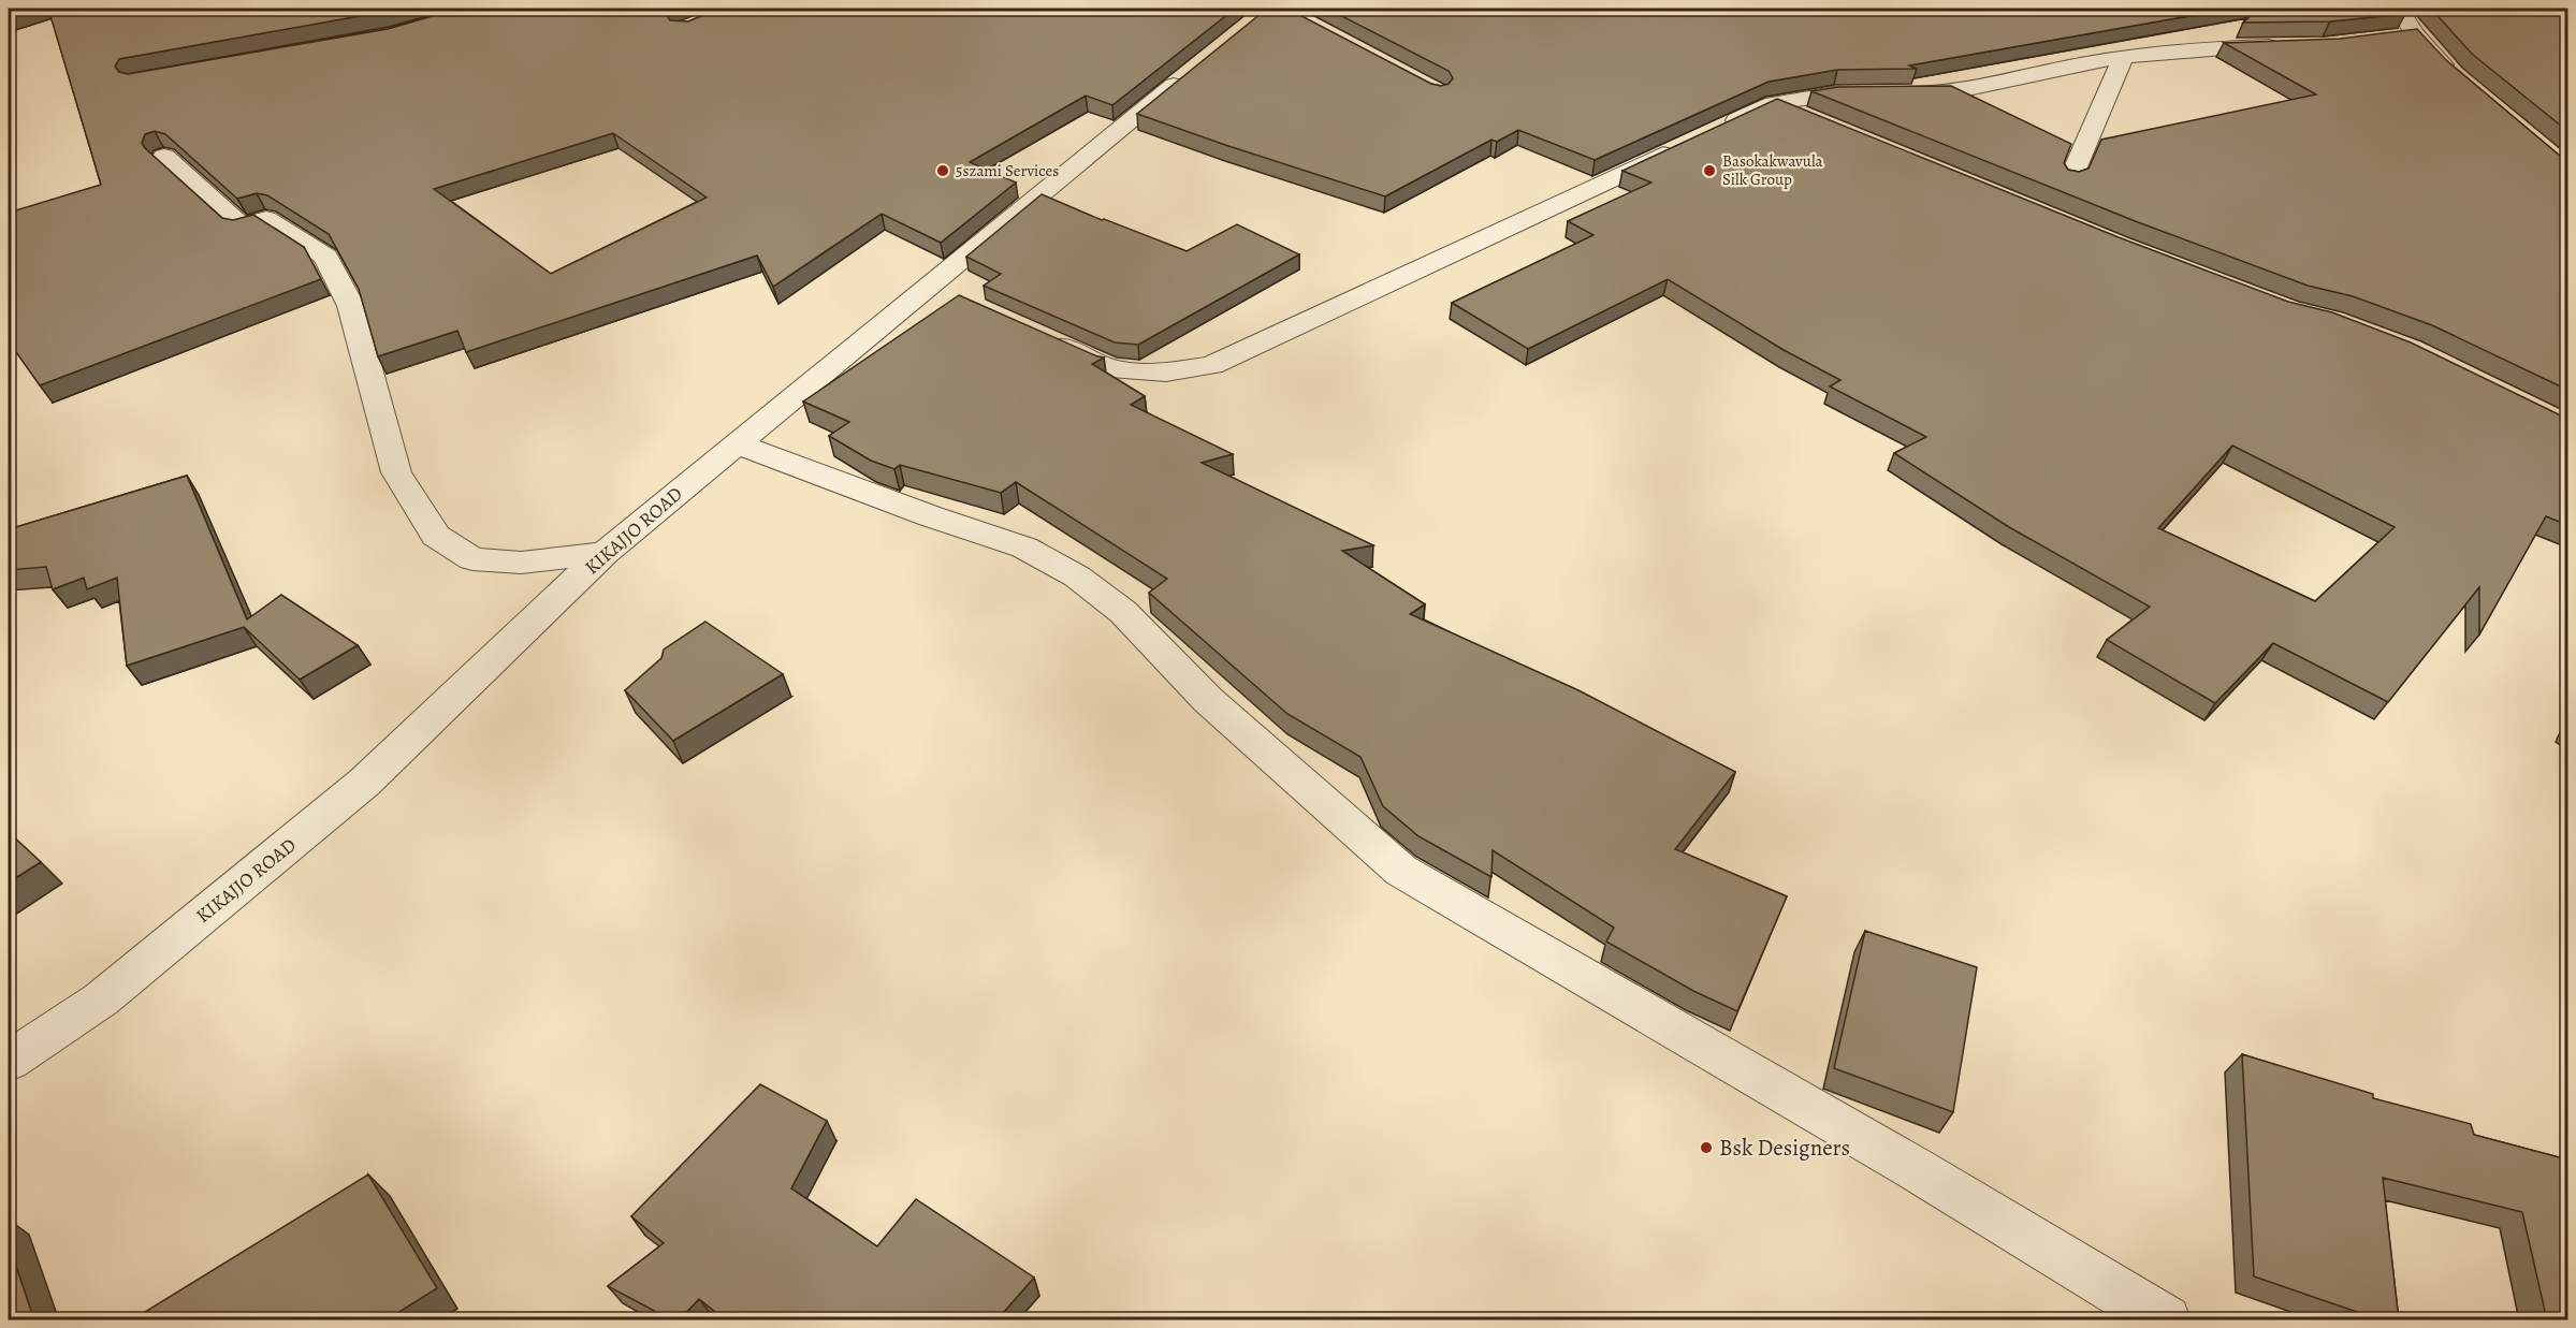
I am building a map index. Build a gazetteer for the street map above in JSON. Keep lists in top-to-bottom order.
{
  "streets": {
    "street": ["KIKAJJO ROAD"]
  },
  "places": ["5szami Services", "Basokakwavula Silk Group", "Bsk Designers"]
}
